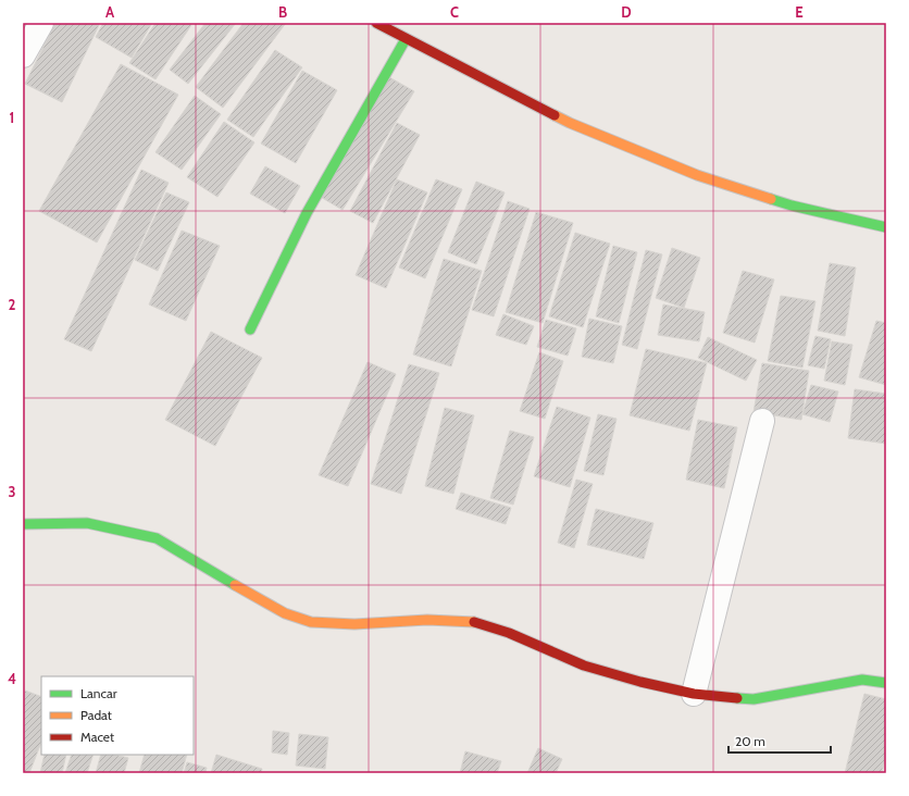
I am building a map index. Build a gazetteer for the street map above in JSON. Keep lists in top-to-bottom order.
{
  "legend": ["Lancar", "Padat", "Macet"],
  "scale_bar": "20 m",
  "grid": {
    "columns": [
      "A",
      "B",
      "C",
      "D",
      "E"
    ],
    "rows": [
      "1",
      "2",
      "3",
      "4"
    ]
  }
}
